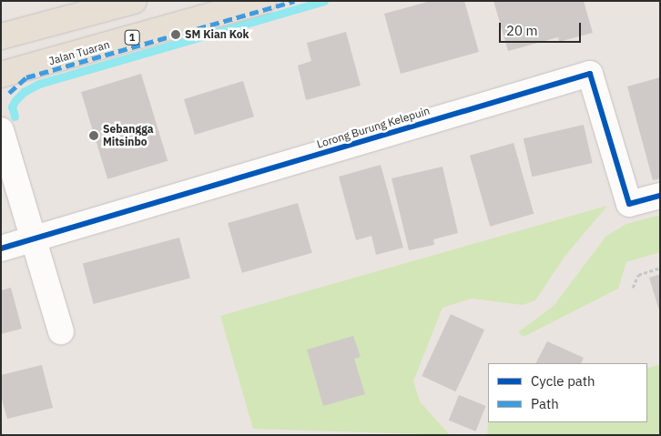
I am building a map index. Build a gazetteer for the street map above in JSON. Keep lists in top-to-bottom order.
{
  "streets": {
    "main road": ["1", "Jalan Tuaran"],
    "street": ["Lorong Burung Kelepuin"]
  },
  "places": ["SM Kian Kok", "Sebangga Mitsinbo"],
  "legend": ["Cycle path", "Path"],
  "scale_bar": "20 m"
}
